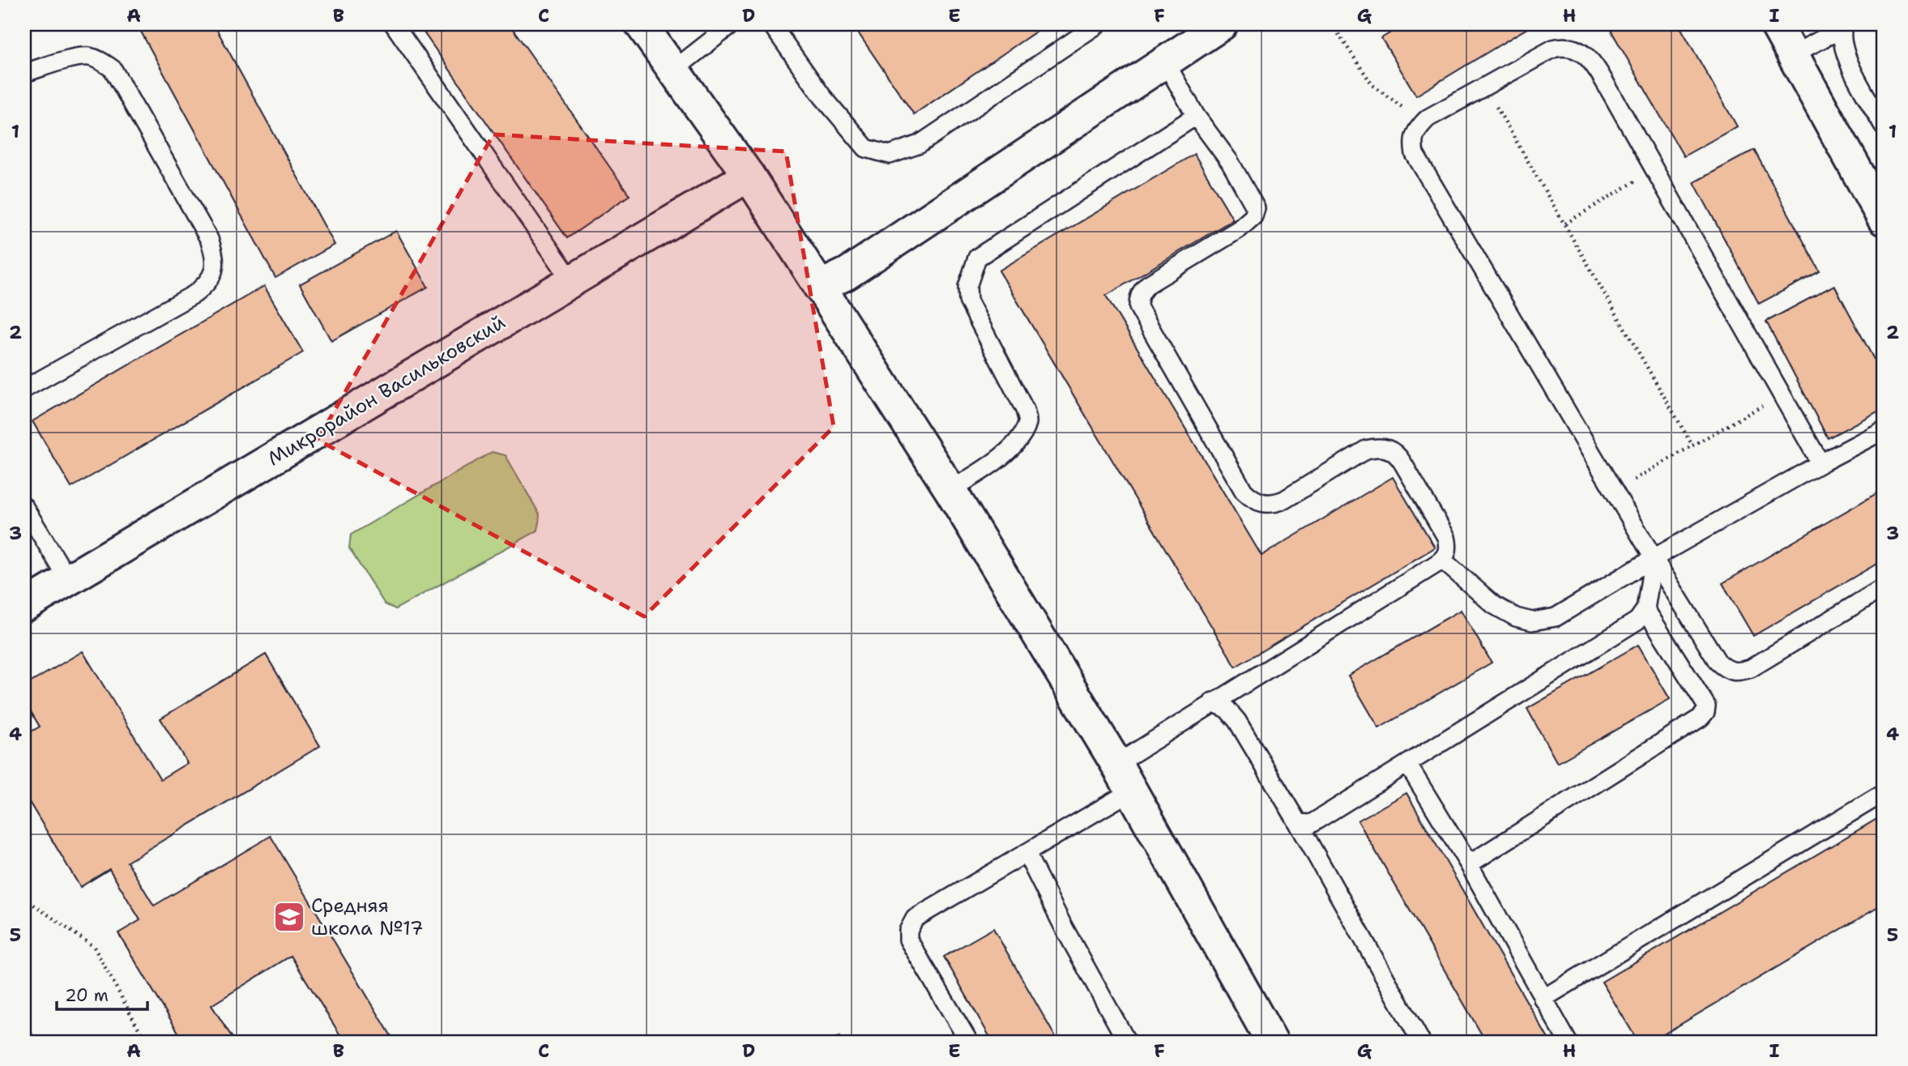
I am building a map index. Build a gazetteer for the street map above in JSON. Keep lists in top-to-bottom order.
{
  "streets": {
    "street": ["Микрорайон Васильковский"]
  },
  "places": {
    "school or university": ["Средняя школа №17"]
  },
  "scale_bar": "20 m",
  "grid": {
    "columns": [
      "A",
      "B",
      "C",
      "D",
      "E",
      "F",
      "G",
      "H",
      "I"
    ],
    "rows": [
      "1",
      "2",
      "3",
      "4",
      "5"
    ]
  }
}
